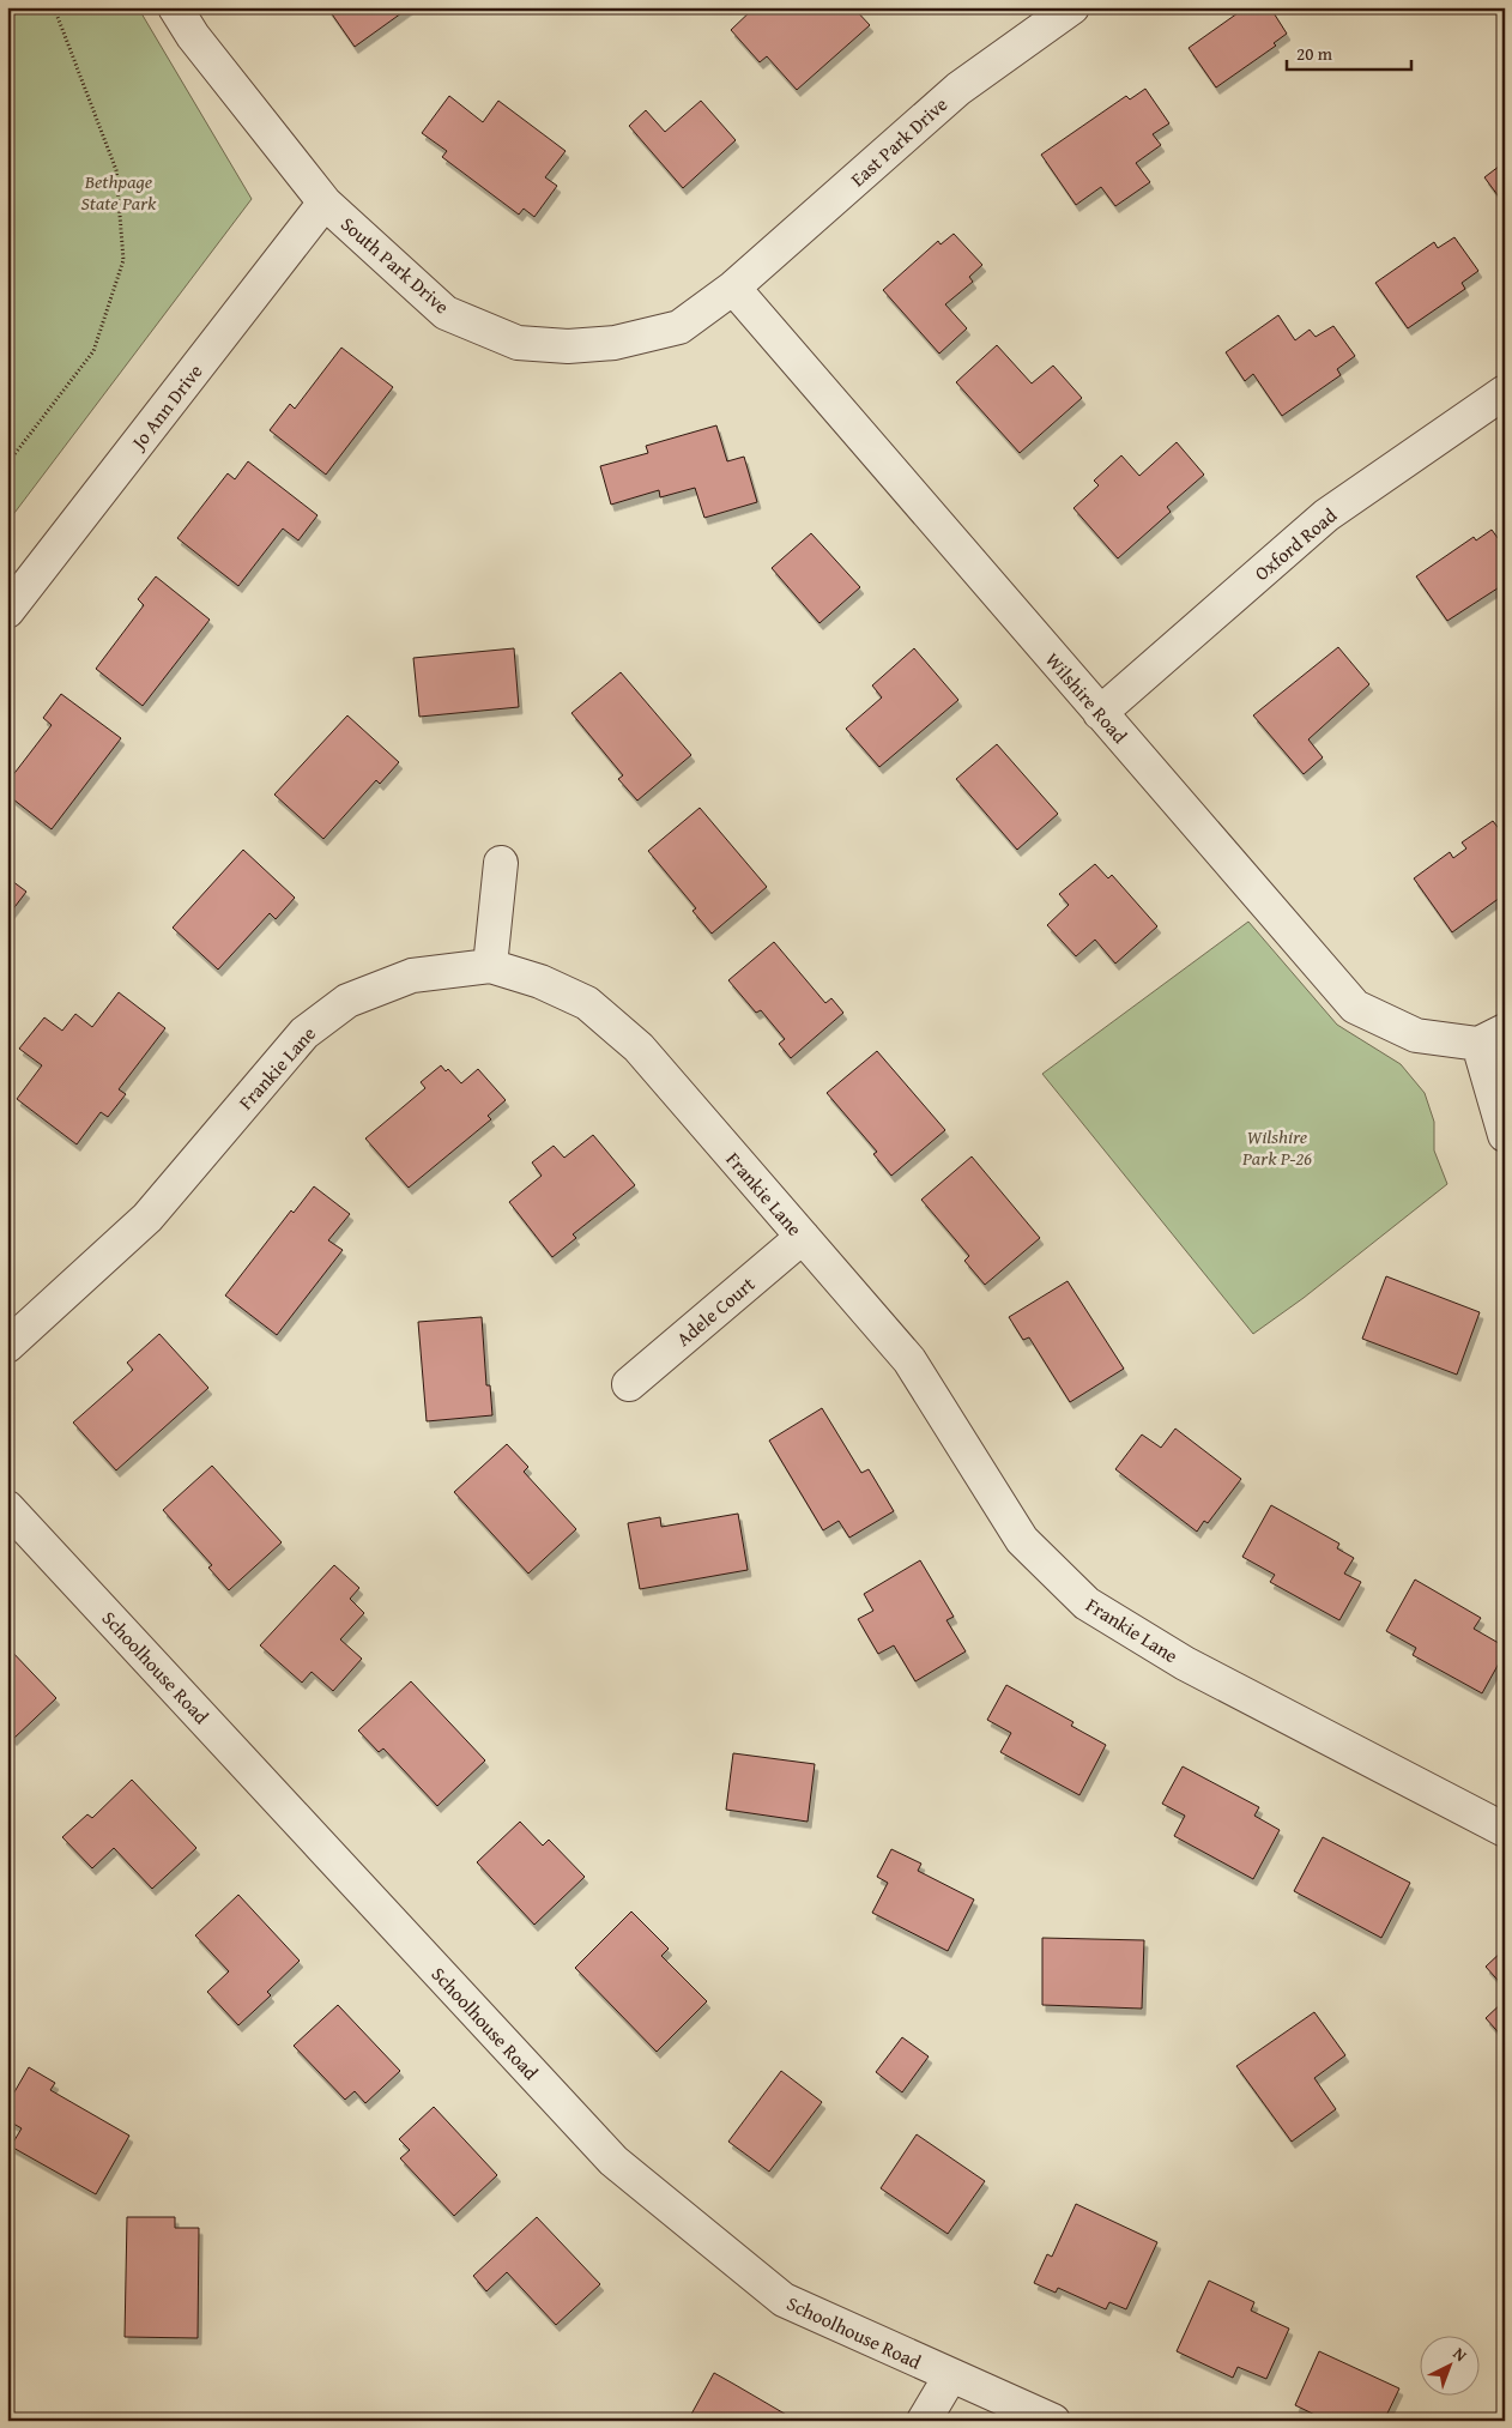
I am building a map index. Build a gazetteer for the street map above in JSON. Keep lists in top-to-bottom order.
{
  "streets": {
    "street": [
      "East Park Drive",
      "South Park Drive",
      "Jo Ann Drive",
      "Oxford Road",
      "Wilshire Road",
      "Frankie Lane",
      "Adele Court",
      "Schoolhouse Road"
    ]
  },
  "crossings": [
    ["East Park Drive", "South Park Drive"],
    ["East Park Drive", "Wilshire Road"],
    ["South Park Drive", "Jo Ann Drive"],
    ["South Park Drive", "Wilshire Road"],
    ["Oxford Road", "Wilshire Road"],
    ["Frankie Lane", "Adele Court"]
  ],
  "parks": ["Bethpage State Park", "Wilshire Park P-26"],
  "scale_bar": "20 m",
  "north": "top right"
}
